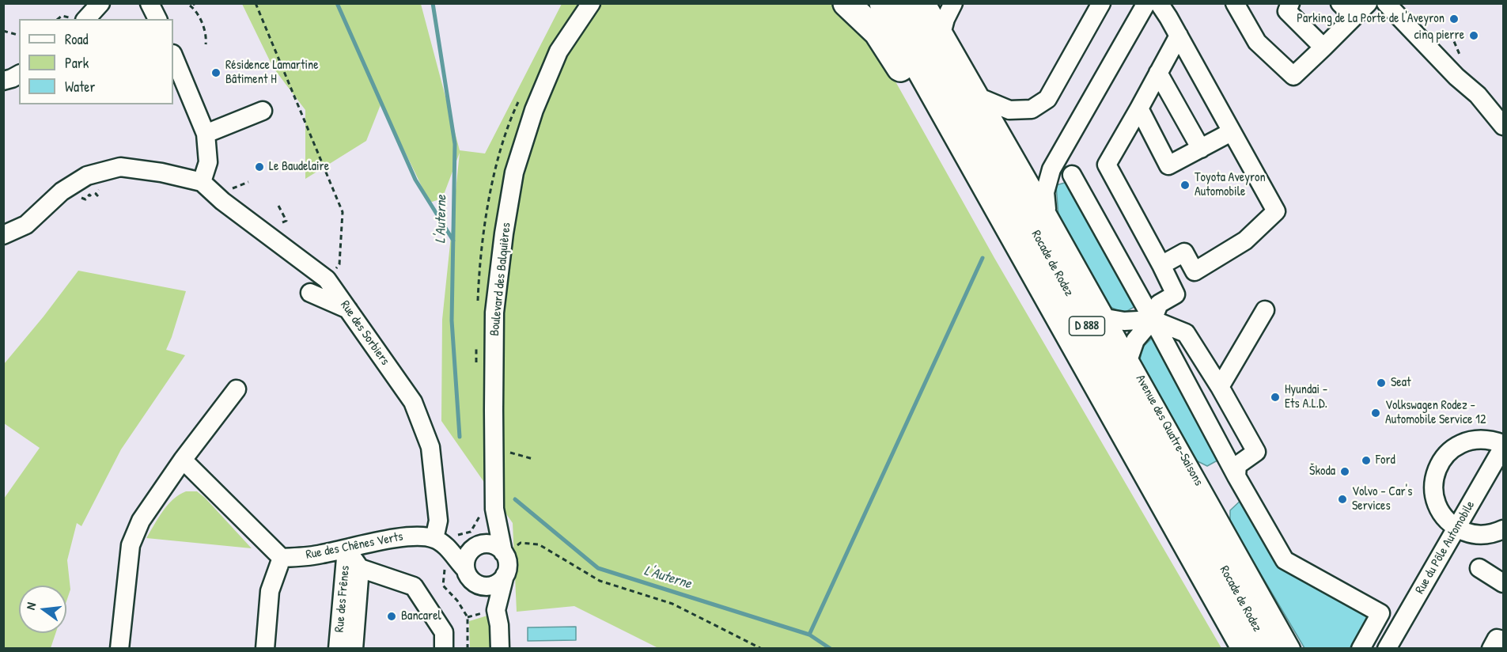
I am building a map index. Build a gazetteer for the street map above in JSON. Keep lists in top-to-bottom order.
{
  "streets": {
    "highway": ["Rocade de Rodez", "D 888"],
    "street": [
      "Boulevard des Balquières",
      "Rue des Sorbiers",
      "Avenue des Quatre-Saisons",
      "Rue des Chênes Verts",
      "Rue du Pôle Automobile",
      "Rue des Frênes"
    ]
  },
  "crossings": [
    ["Boulevard des Balquières", "Rue des Chênes Verts"],
    ["Rue des Sorbiers", "Rue des Chênes Verts"],
    ["Rue des Chênes Verts", "Rue des Frênes"]
  ],
  "water": ["L'Auterne"],
  "places": [
    "Parking de La Porte de l'Aveyron",
    "cinq pierre",
    "Résidence Lamartine Bâtiment H",
    "Le Baudelaire",
    "Toyota Aveyron Automobile",
    "Seat",
    "Hyundai - Ets A.L.D.",
    "Volkswagen Rodez - Automobile Service 12",
    "Ford",
    "Škoda",
    "Volvo - Car's Services",
    "Bancarel"
  ],
  "legend": ["Road", "Park", "Water"],
  "north": "left"
}
